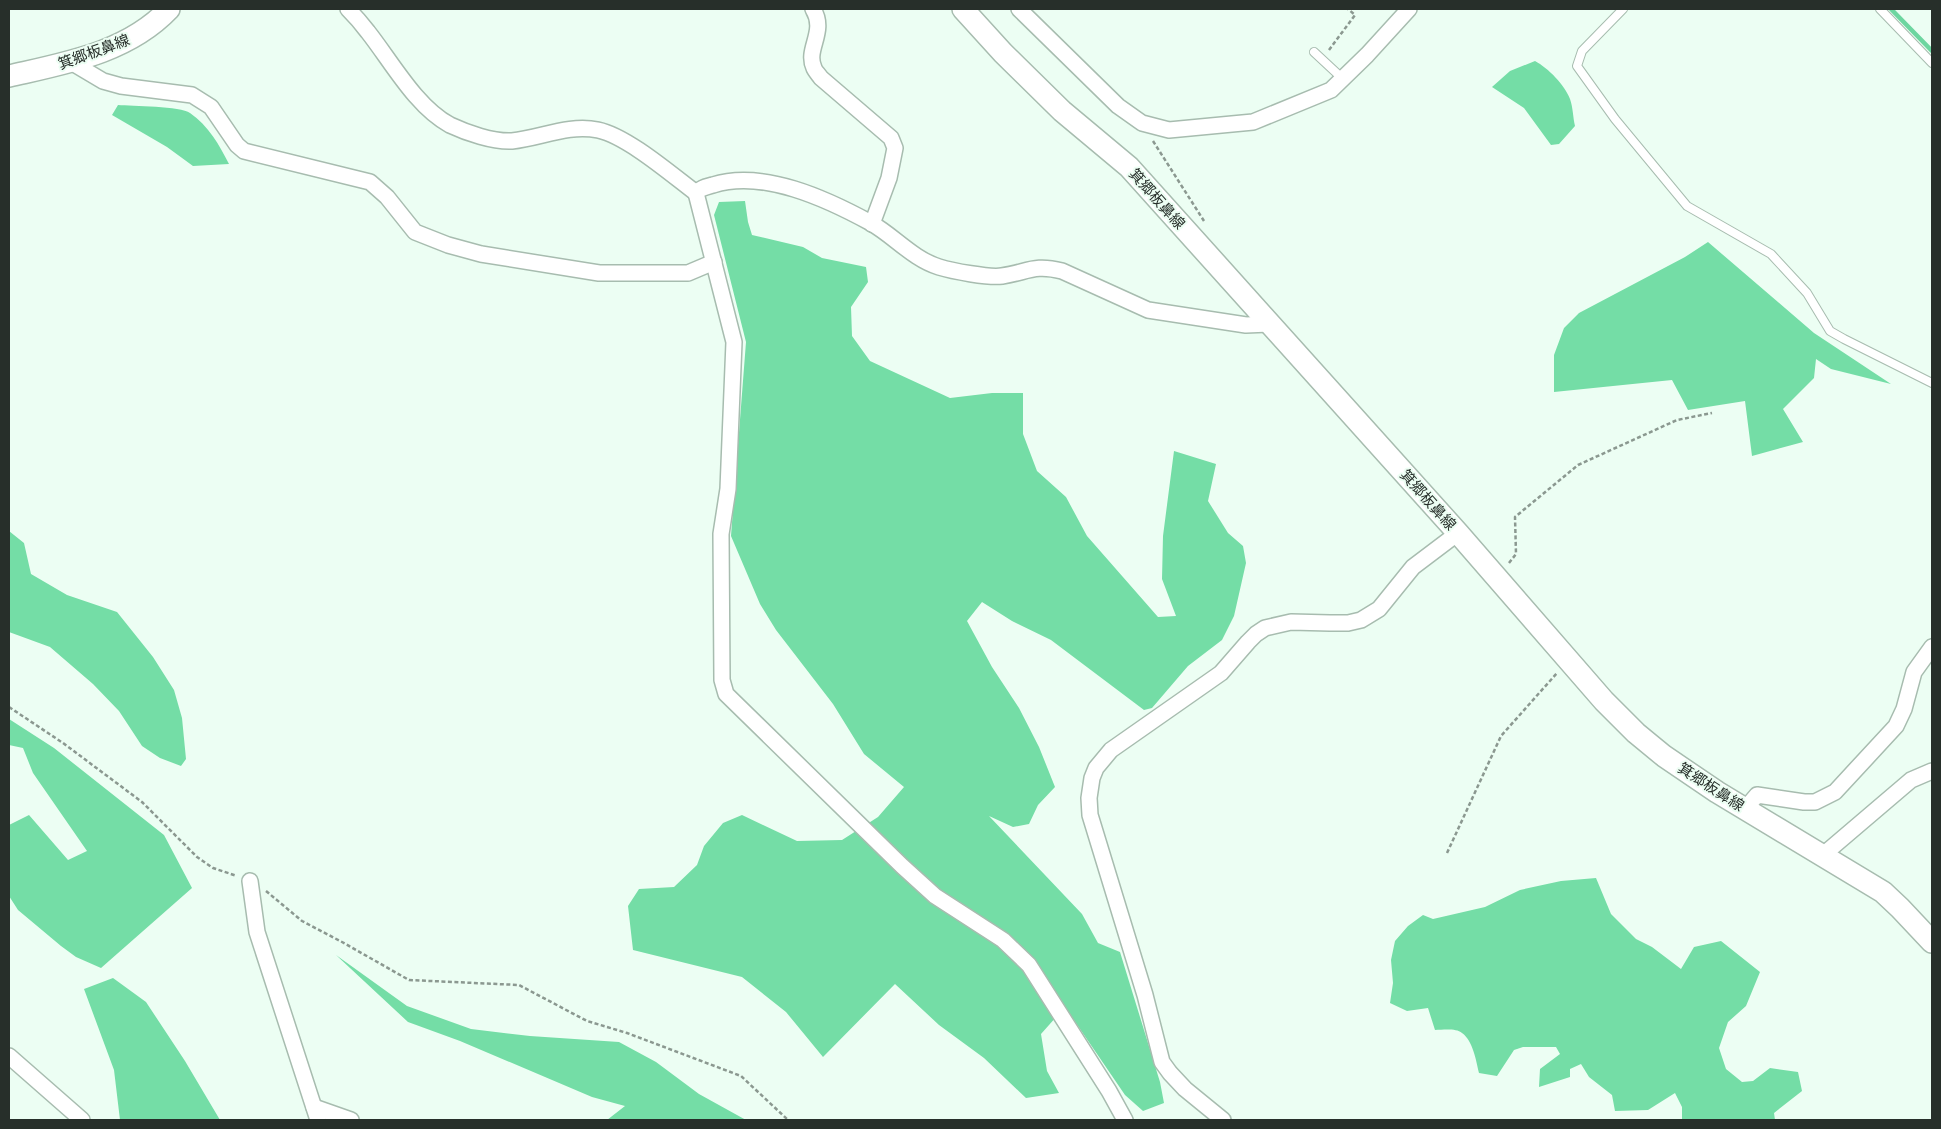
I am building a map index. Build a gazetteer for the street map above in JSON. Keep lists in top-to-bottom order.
{
  "streets": {
    "main road": ["箕郷板鼻線"]
  }
}
